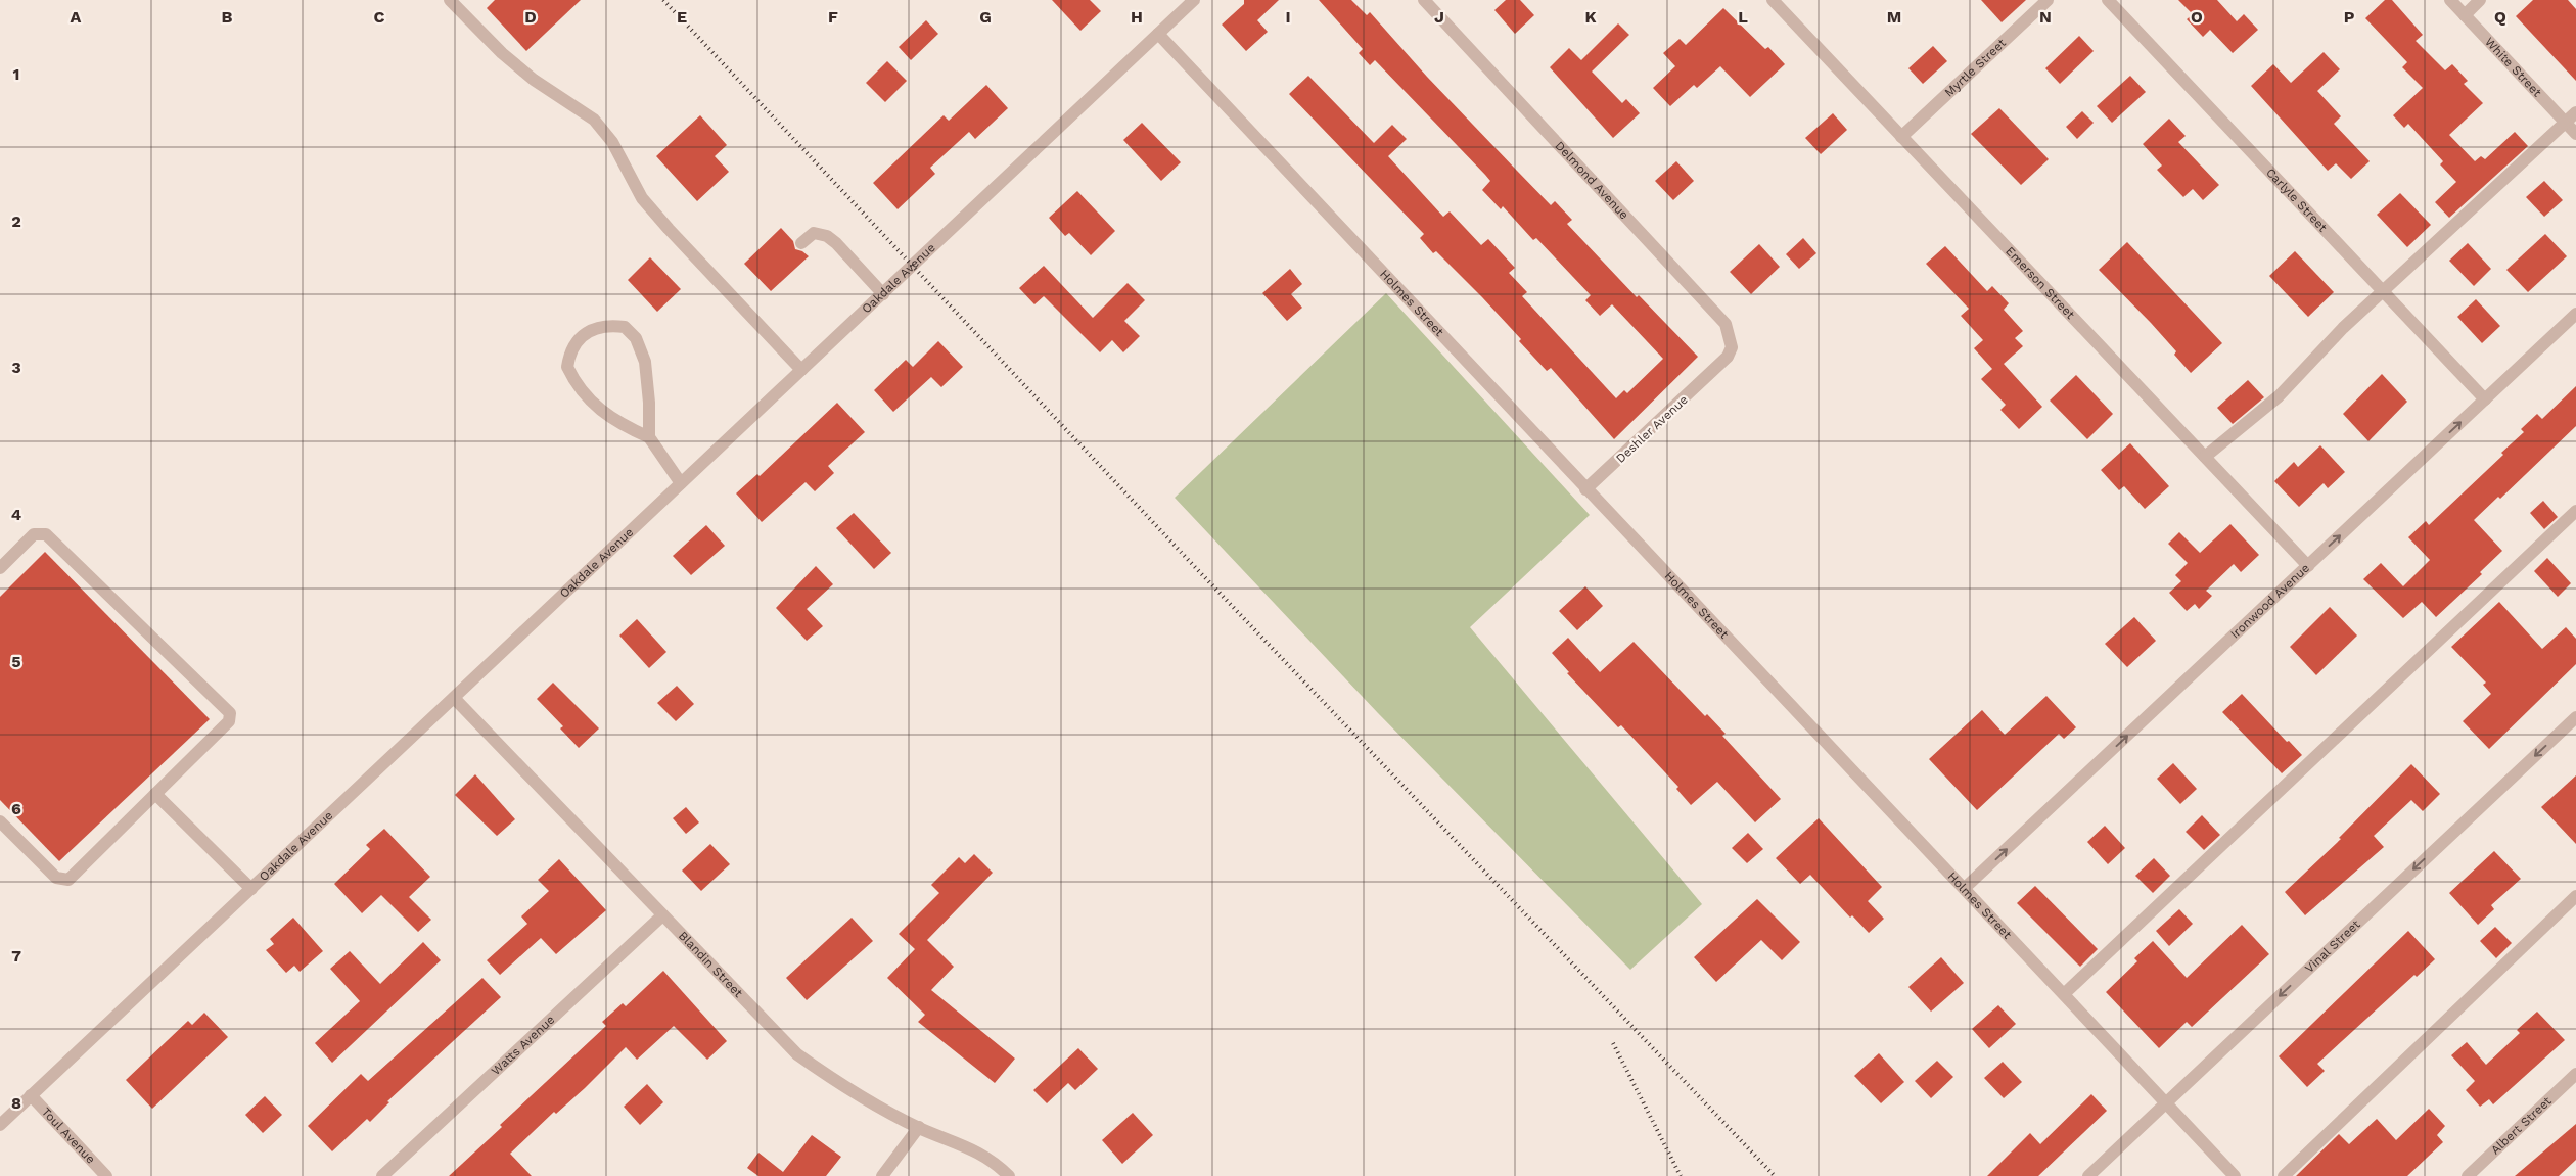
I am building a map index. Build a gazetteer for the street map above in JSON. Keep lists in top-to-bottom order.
{
  "streets": {
    "street": [
      "White Street",
      "Myrtle Street",
      "Delmond Avenue",
      "Carlyle Street",
      "Oakdale Avenue",
      "Emerson Street",
      "Holmes Street",
      "Deshler Avenue",
      "Ironwood Avenue",
      "Vinal Street",
      "Blandin Street",
      "Watts Avenue",
      "Albert Street",
      "Toul Avenue"
    ]
  },
  "crossings": [
    ["Myrtle Street", "Emerson Street"],
    ["Delmond Avenue", "Deshler Avenue"],
    ["Carlyle Street", "Ironwood Avenue"],
    ["Oakdale Avenue", "Holmes Street"],
    ["Oakdale Avenue", "Blandin Street"],
    ["Oakdale Avenue", "Toul Avenue"],
    ["Emerson Street", "Ironwood Avenue"],
    ["Holmes Street", "Deshler Avenue"],
    ["Holmes Street", "Ironwood Avenue"],
    ["Holmes Street", "Vinal Street"],
    ["Blandin Street", "Watts Avenue"]
  ],
  "one_way": ["Ironwood Avenue", "Vinal Street"],
  "grid": {
    "columns": [
      "A",
      "B",
      "C",
      "D",
      "E",
      "F",
      "G",
      "H",
      "I",
      "J",
      "K",
      "L",
      "M",
      "N",
      "O",
      "P",
      "Q"
    ],
    "rows": [
      "1",
      "2",
      "3",
      "4",
      "5",
      "6",
      "7",
      "8"
    ]
  }
}
